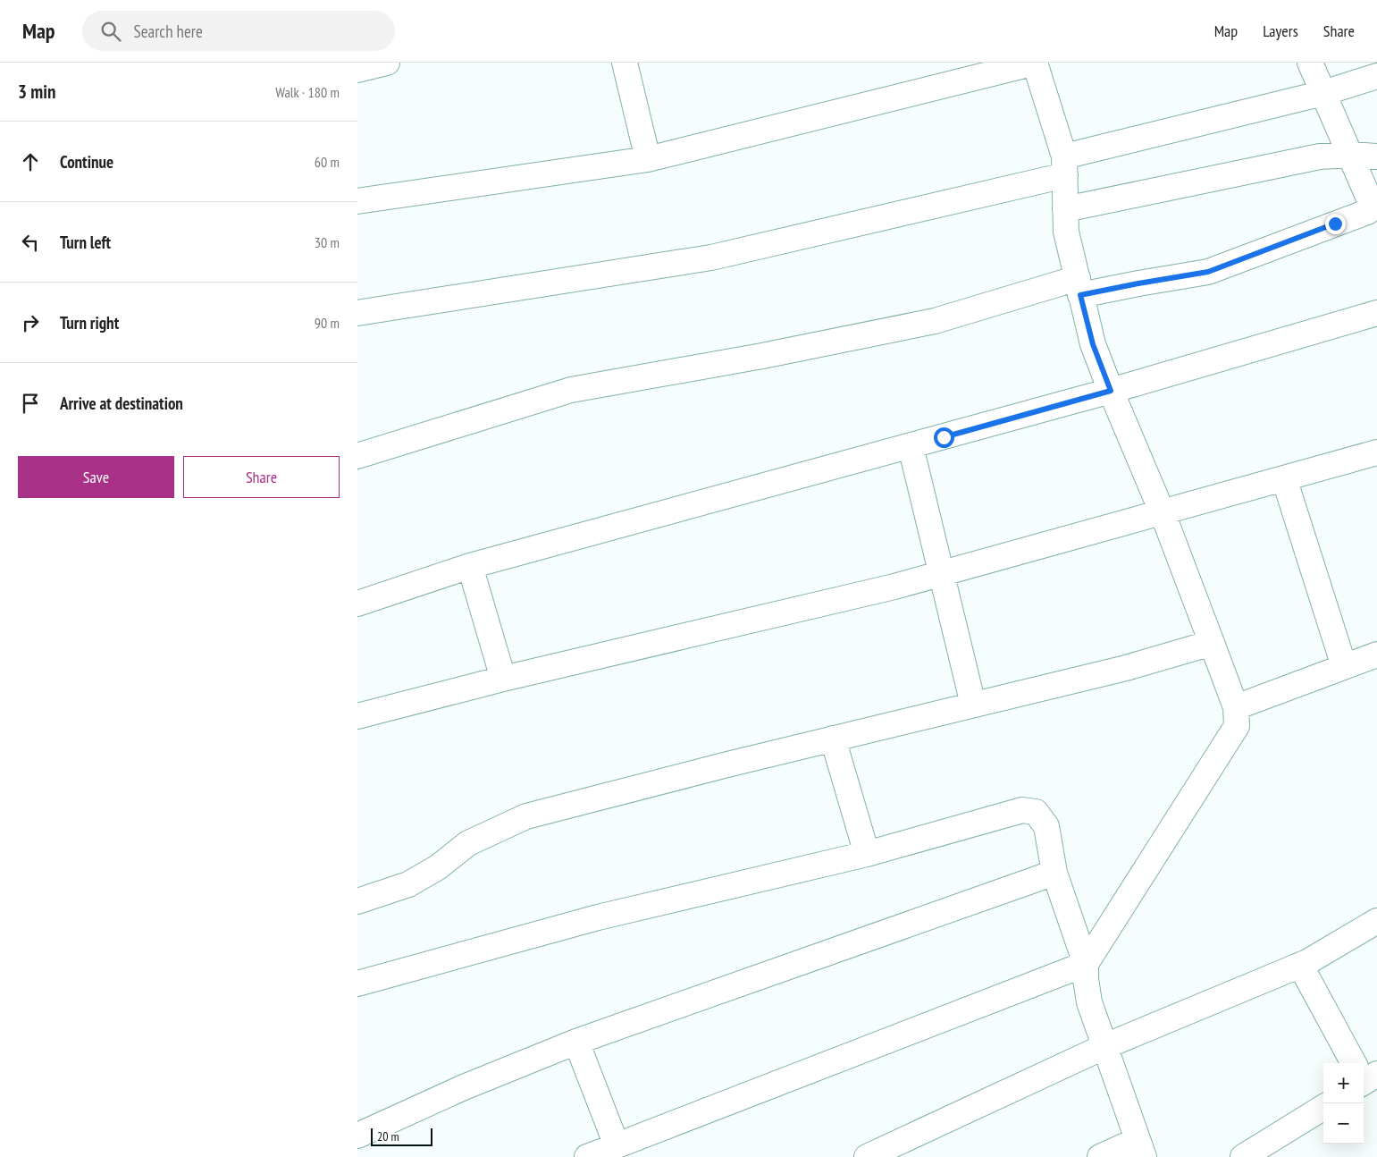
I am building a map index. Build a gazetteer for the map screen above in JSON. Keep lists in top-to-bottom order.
{
  "scale_bar": "20 m",
  "page": {
    "header": "Map",
    "search": "Search here",
    "nav": ["Map", "Layers", "Share"],
    "heading": ["3 min", "Walk · 180 m"],
    "list": [
      ["Continue", "60 m"],
      ["Turn left", "30 m"],
      ["Turn right", "90 m"],
      "Arrive at destination"
    ],
    "buttons": ["Save", "Share"],
    "map_buttons": ["+", "−"],
    "scale": "20 m"
  }
}
